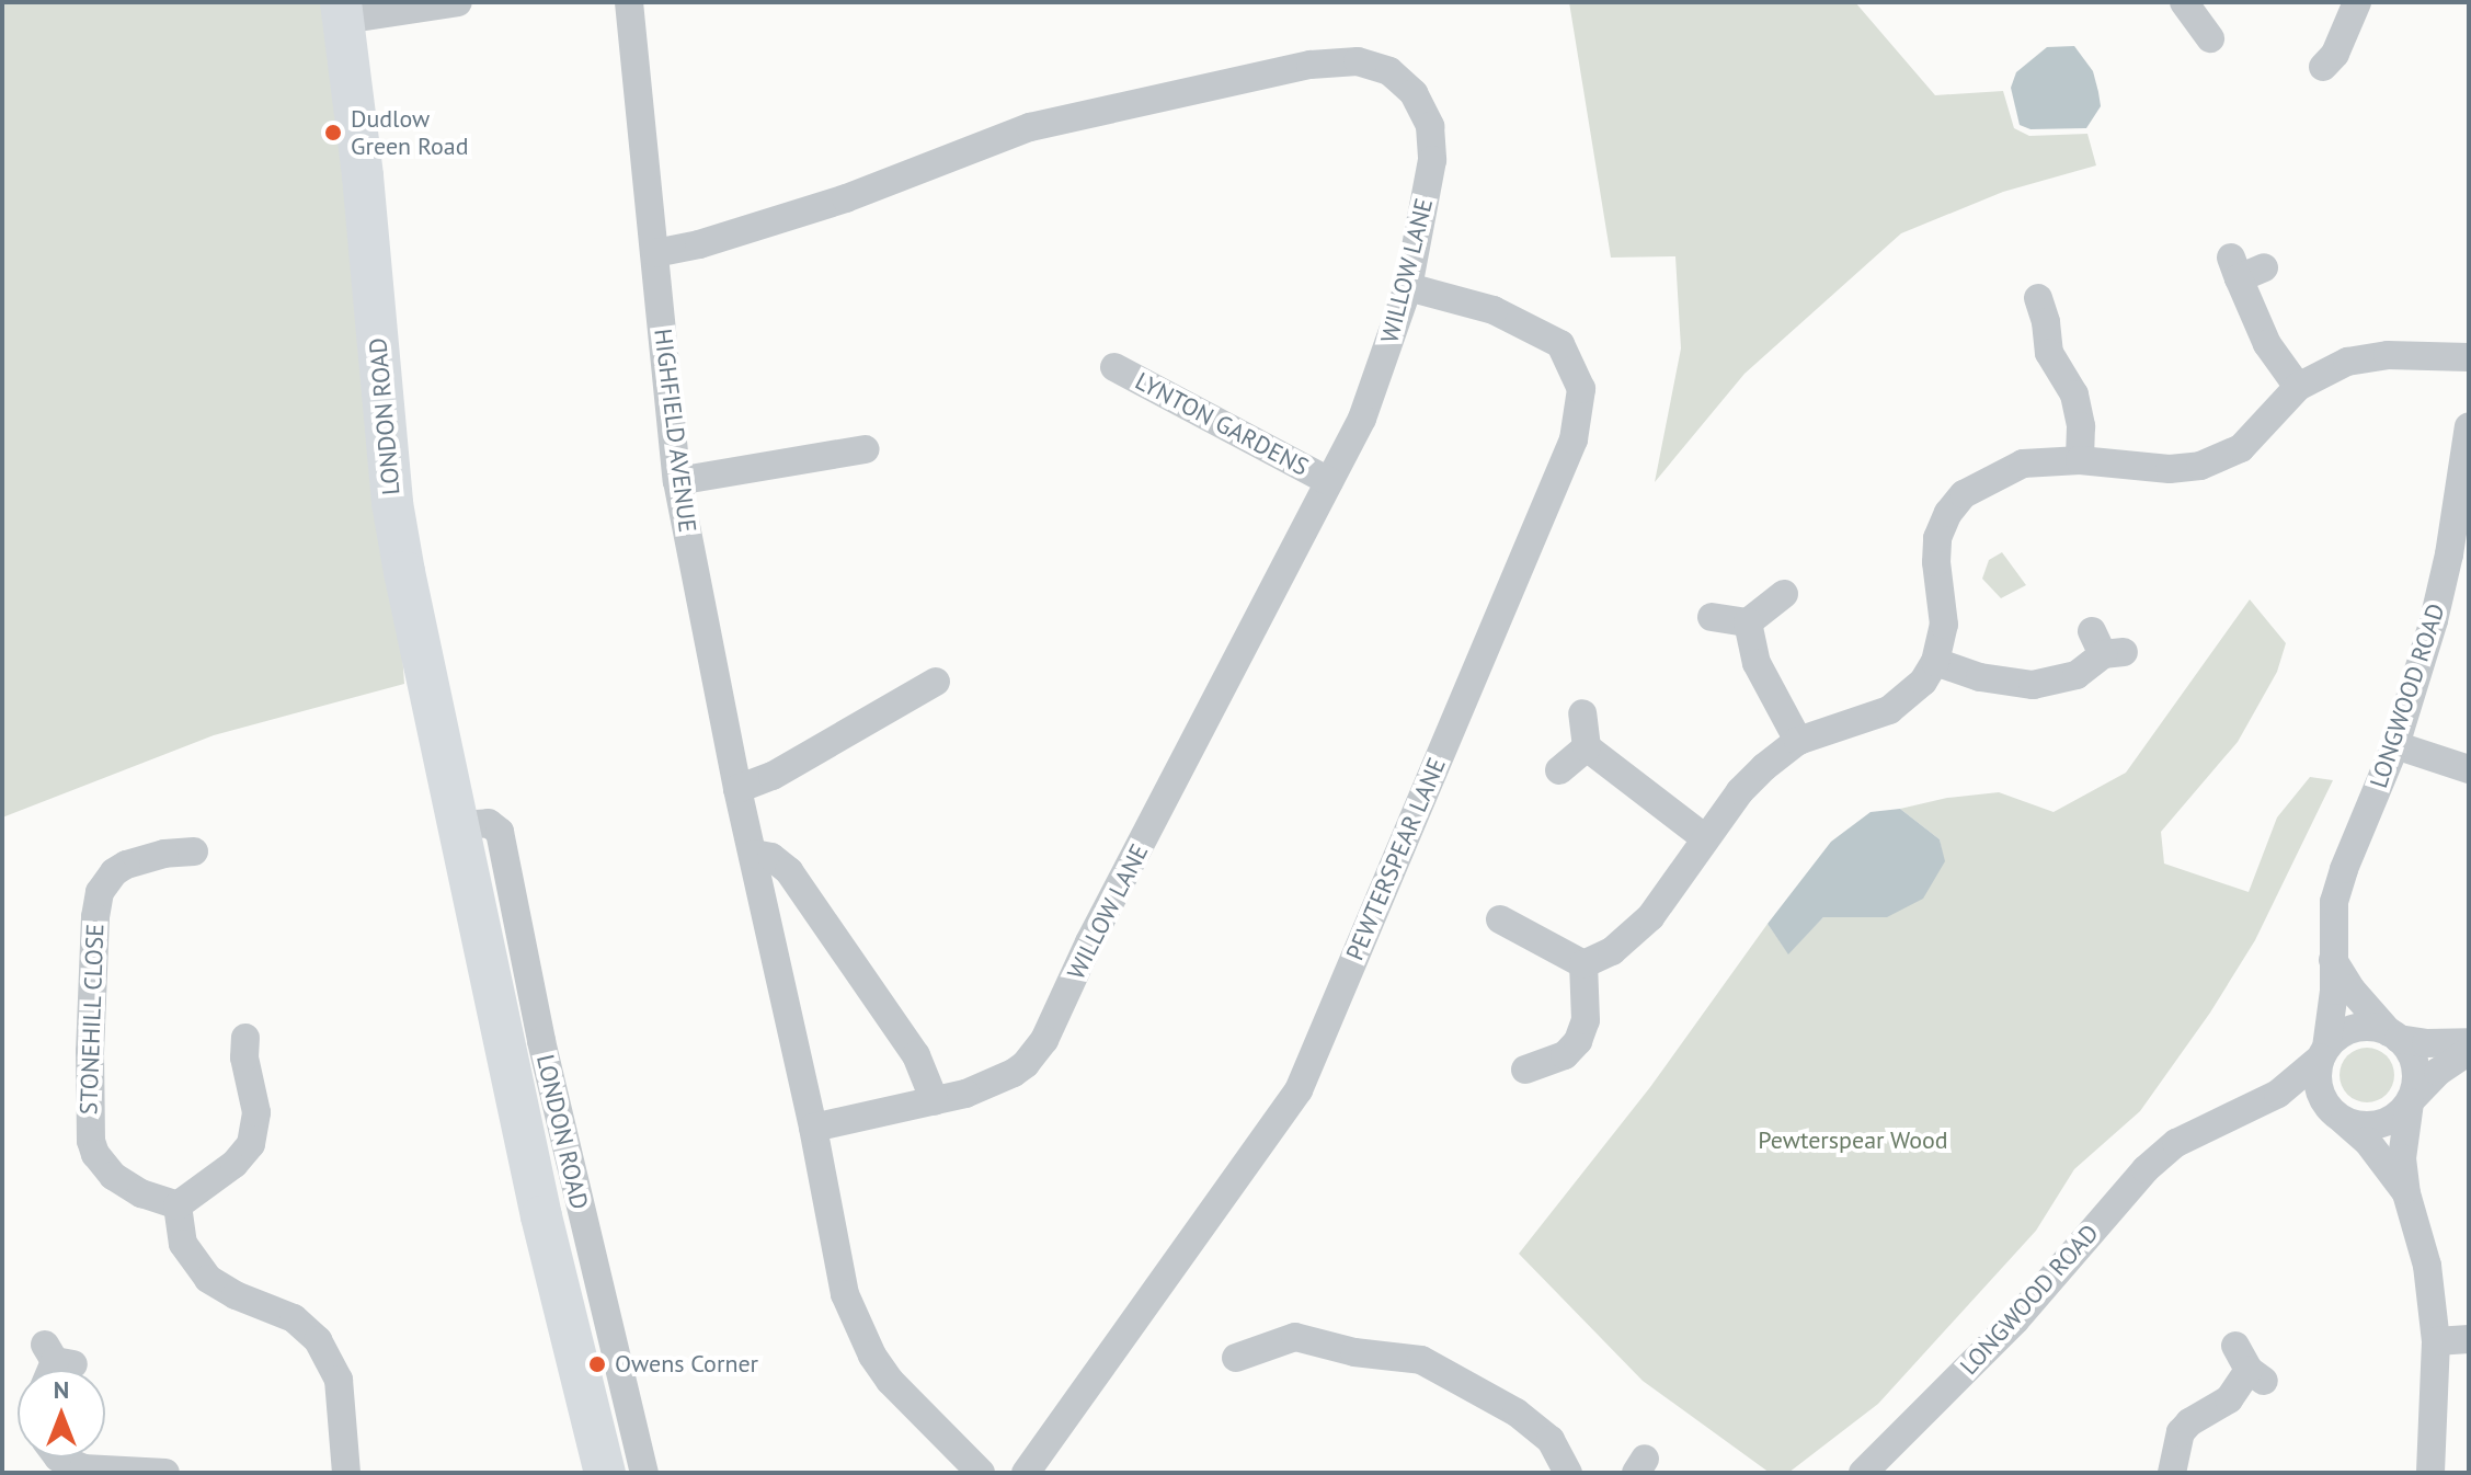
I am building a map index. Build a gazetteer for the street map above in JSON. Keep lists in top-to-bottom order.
{
  "streets": {
    "highway": ["LONDON ROAD"],
    "street": [
      "WILLOW LANE",
      "LYNTON GARDENS",
      "HIGHFIELD AVENUE",
      "LONGWOOD ROAD",
      "PEWTERSPEAR LANE",
      "STONEHILL CLOSE"
    ]
  },
  "crossings": [
    ["WILLOW LANE", "LYNTON GARDENS"],
    ["WILLOW LANE", "HIGHFIELD AVENUE"],
    ["WILLOW LANE", "PEWTERSPEAR LANE"]
  ],
  "parks": ["Pewterspear Wood"],
  "places": ["Dudlow Green Road", "Owens Corner"],
  "north": "top"
}
